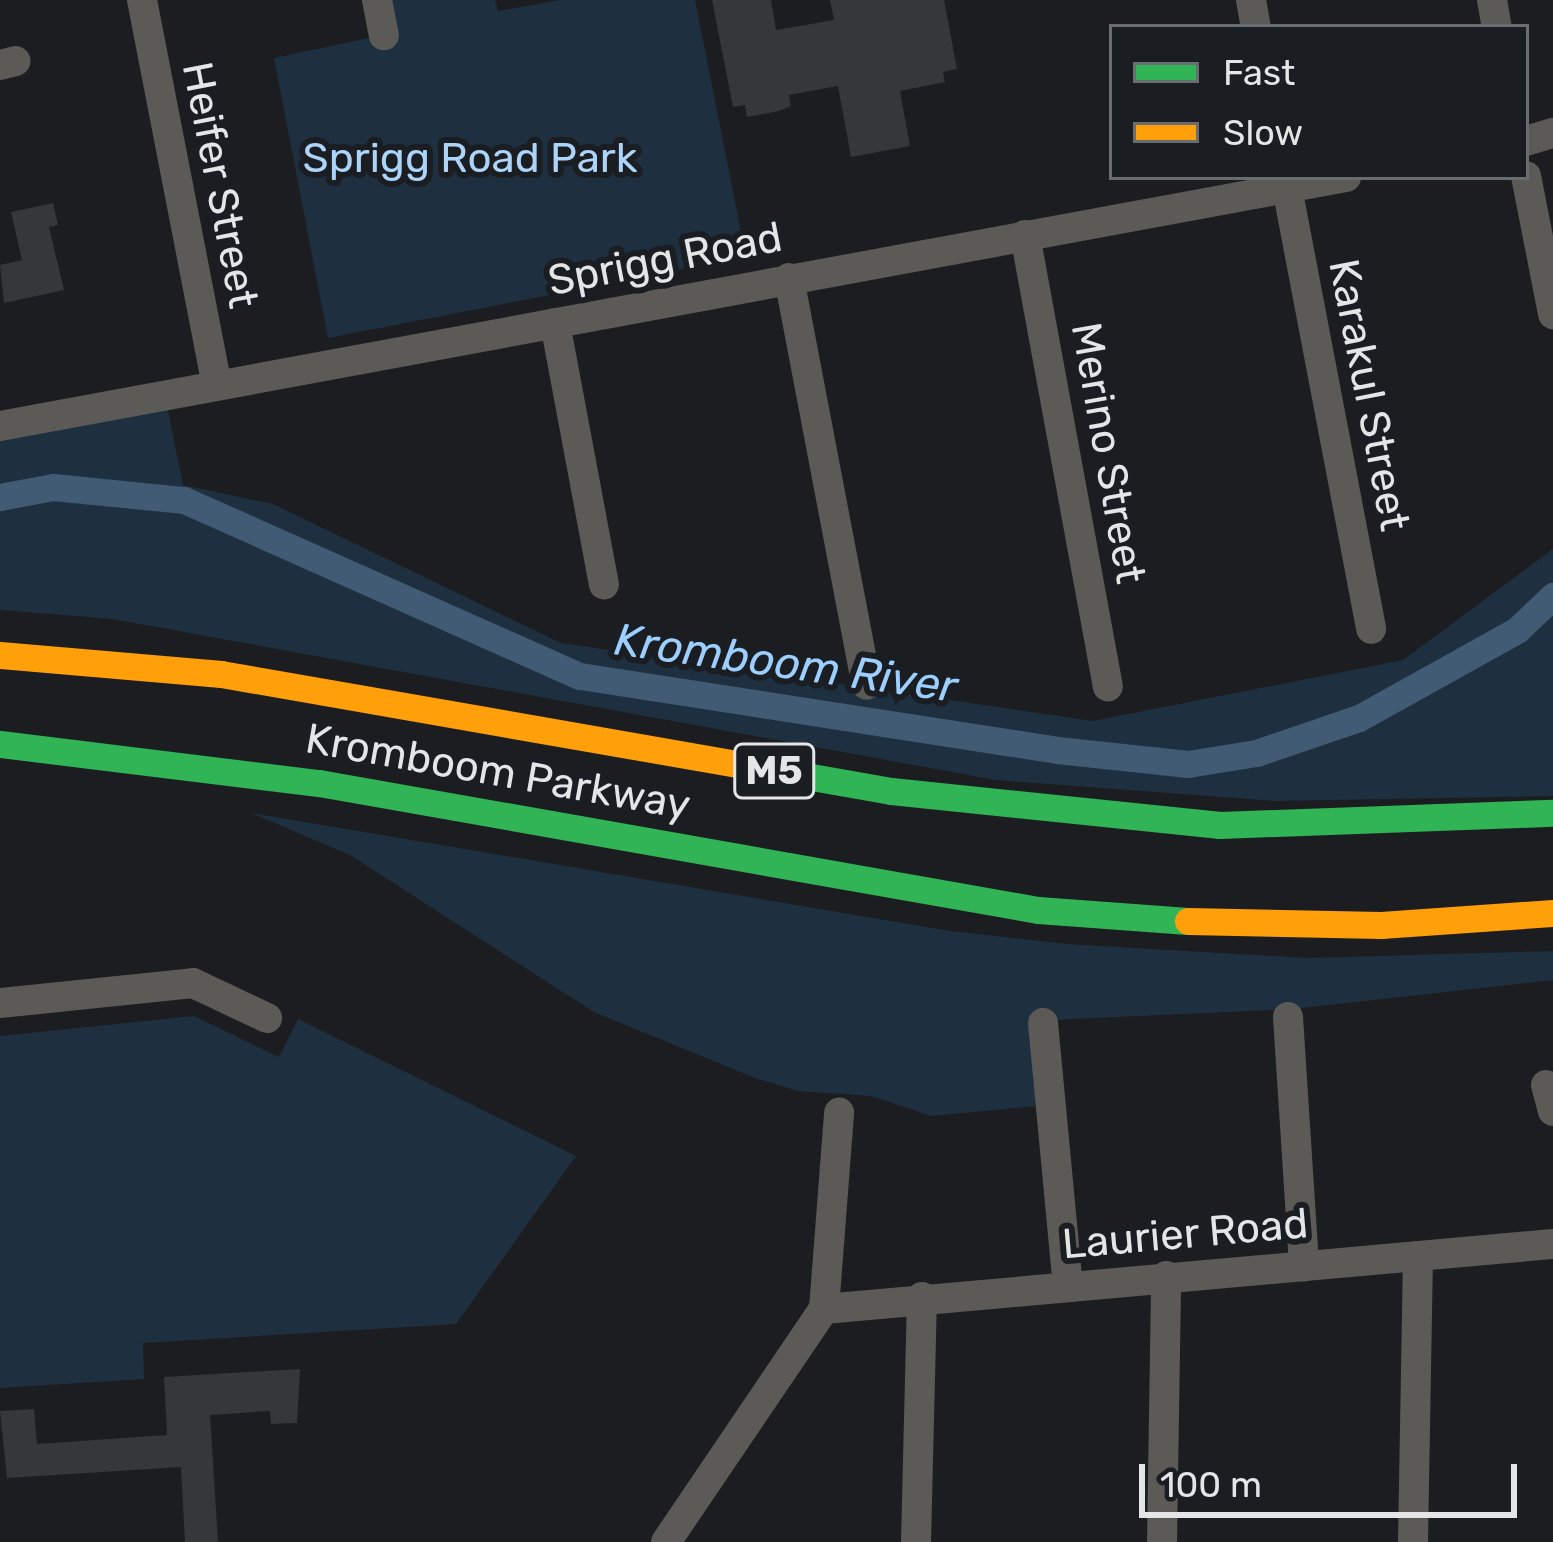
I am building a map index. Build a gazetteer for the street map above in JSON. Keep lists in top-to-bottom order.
{
  "streets": {
    "highway": ["M5", "Kromboom Parkway"],
    "street": [
      "Heifer Street",
      "Sprigg Road",
      "Karakul Street",
      "Merino Street",
      "Laurier Road"
    ]
  },
  "crossings": [
    ["Heifer Street", "Sprigg Road"],
    ["Sprigg Road", "Karakul Street"],
    ["Sprigg Road", "Merino Street"]
  ],
  "water": ["Kromboom River"],
  "parks": ["Sprigg Road Park"],
  "legend": ["Fast", "Slow"],
  "scale_bar": "100 m"
}
